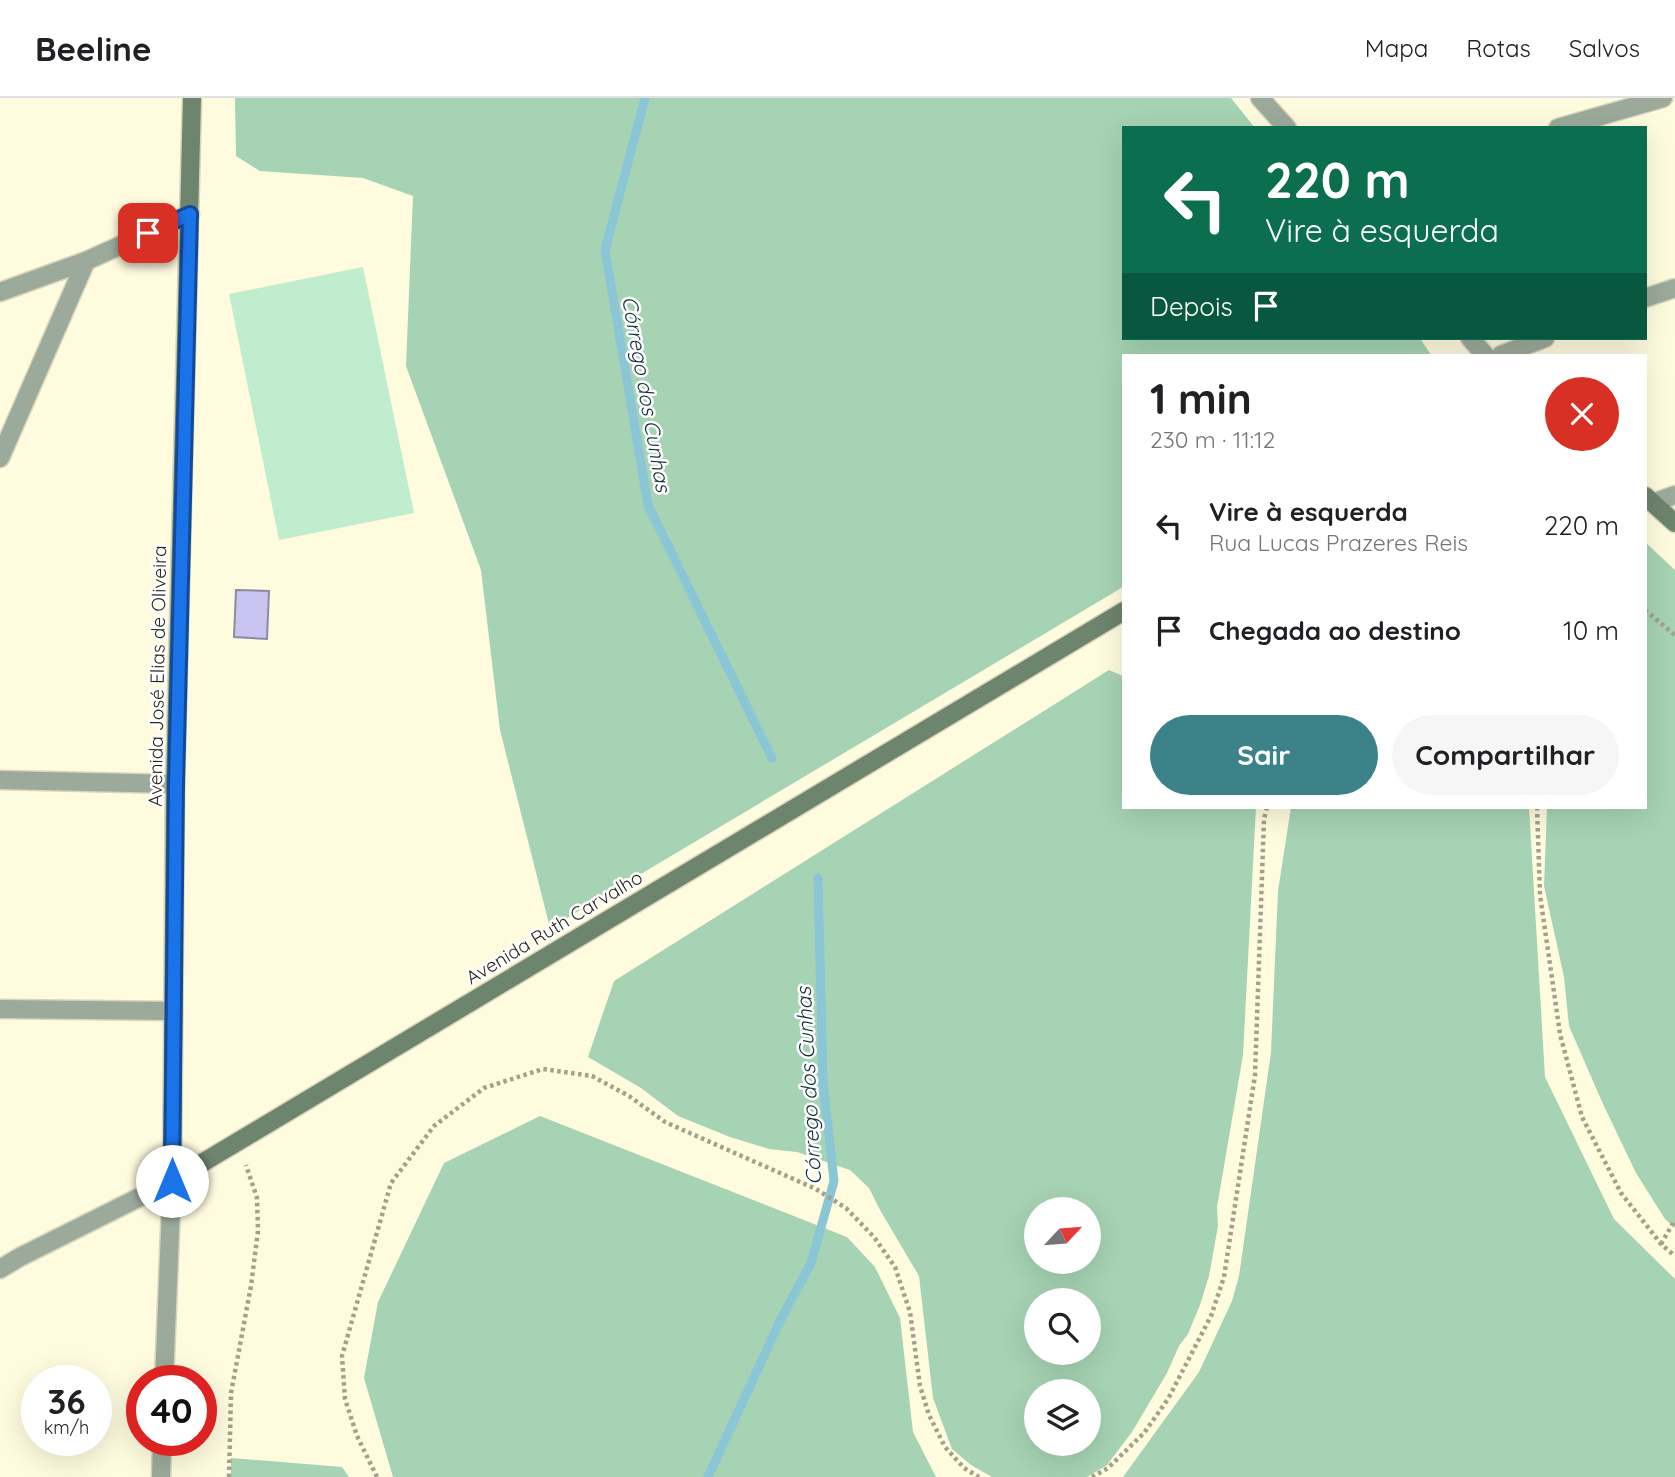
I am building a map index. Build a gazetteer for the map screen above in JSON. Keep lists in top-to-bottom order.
{
  "streets": {
    "street": ["Avenida José Elias de Oliveira", "Avenida Ruth Carvalho"]
  },
  "crossings": [
    ["Avenida José Elias de Oliveira", "Avenida Ruth Carvalho"]
  ],
  "water": ["Córrego dos Cunhas"],
  "north": "top right",
  "page": {
    "header": "Beeline",
    "nav": ["Mapa", "Rotas", "Salvos"],
    "turn": ["220 m", "Vire à esquerda"],
    "then": "Depois",
    "heading": ["1 min", "230 m · 11:12"],
    "list": [
      {
        "name": "Vire à esquerda",
        "note": "Rua Lucas Prazeres Reis",
        "value": "220 m"
      },
      {
        "name": "Chegada ao destino",
        "value": "10 m"
      }
    ],
    "buttons": ["Sair", "Compartilhar"],
    "speed": "36 km/h",
    "limit": "40"
  }
}
